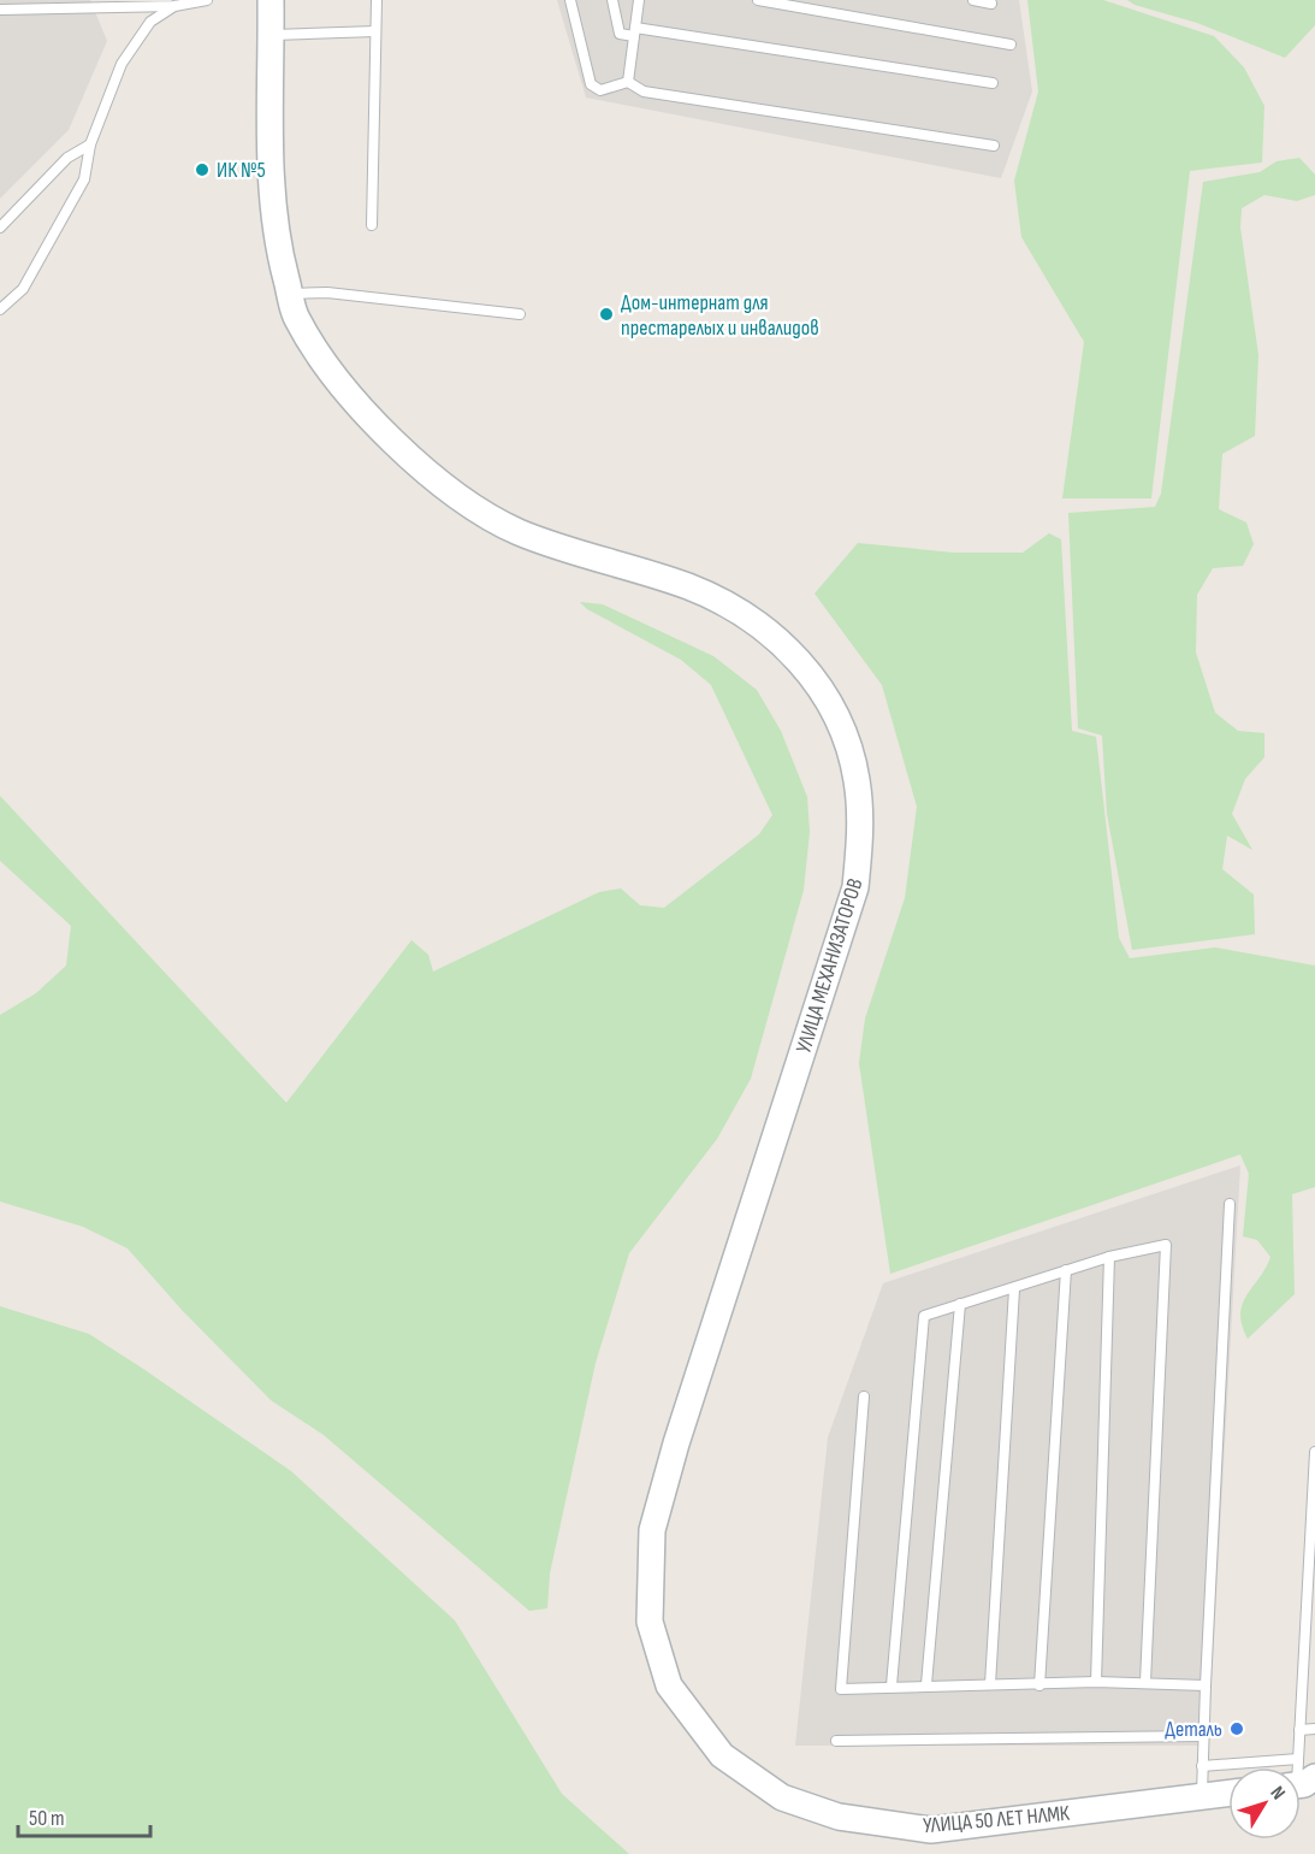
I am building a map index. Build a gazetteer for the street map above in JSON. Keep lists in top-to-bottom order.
{
  "streets": {
    "main road": ["УЛИЦА МЕХАНИЗАТОРОВ", "УЛИЦА 50 ЛЕТ НЛМК"]
  },
  "crossings": [
    ["УЛИЦА МЕХАНИЗАТОРОВ", "УЛИЦА 50 ЛЕТ НЛМК"]
  ],
  "places": ["ИК №5", "Дом-интернат для престарелых и инвалидов", "Деталь"],
  "scale_bar": "50 m",
  "north": "top right"
}
